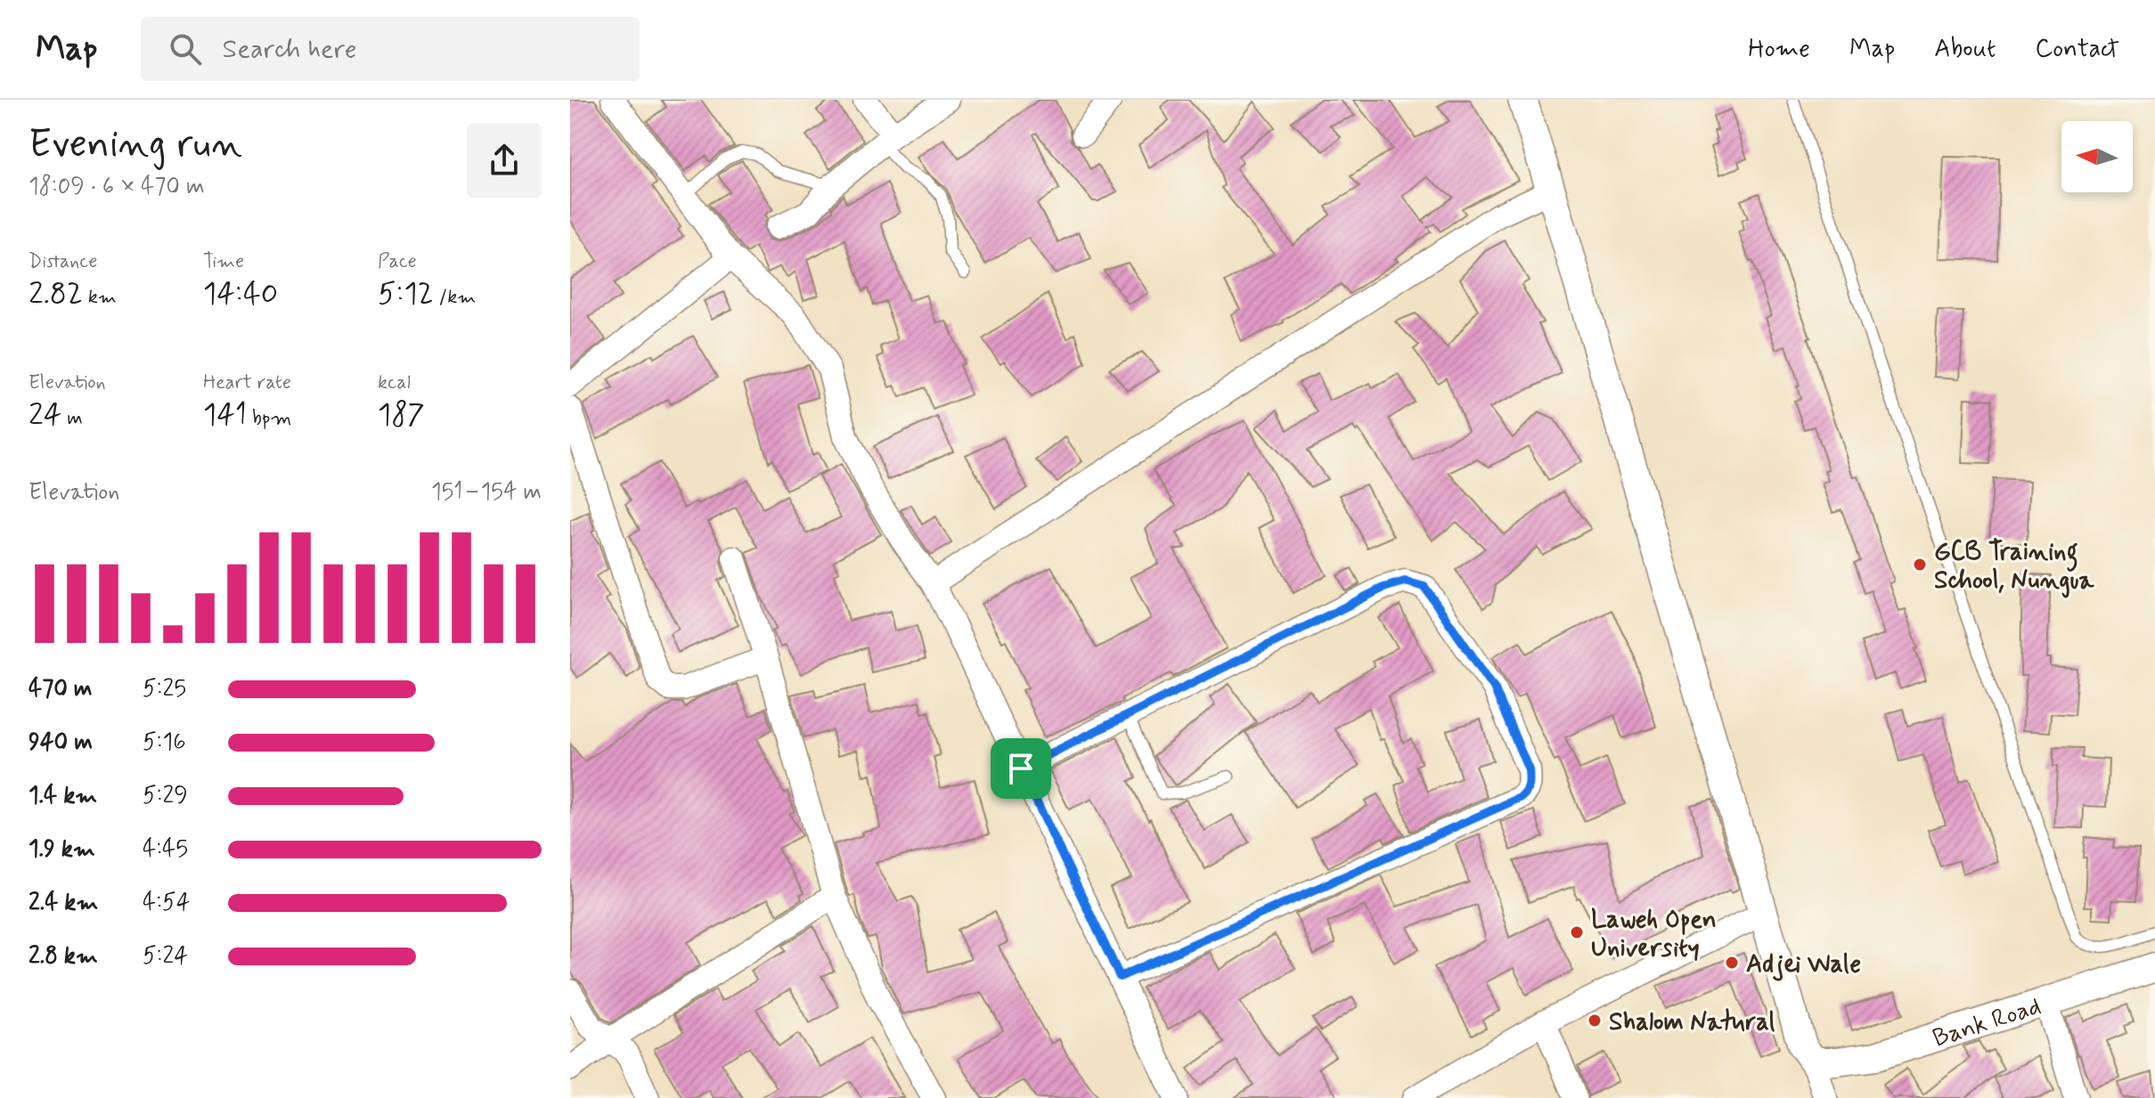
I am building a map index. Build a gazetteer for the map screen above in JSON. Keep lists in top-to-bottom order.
{
  "streets": {
    "street": ["Bank Road"]
  },
  "places": [
    "GCB Training School, Nungua",
    "Laweh Open University",
    "Adjei Wale",
    "Shalom Natural"
  ],
  "north": "left",
  "page": {
    "header": "Map",
    "search": "Search here",
    "nav": [
      "Home",
      "Map",
      "About",
      "Contact"
    ],
    "heading": ["Evening run", "18:09 · 6 × 470 m"],
    "stats": [
      ["Distance", "2.82 km"],
      ["Time", "14:40"],
      ["Pace", "5:12 /km"],
      ["Elevation", "24 m"],
      ["Heart rate", "141 bpm"],
      ["kcal", "187"]
    ],
    "chart": ["Elevation", "151–154 m"],
    "list": [
      {
        "name": "470 m",
        "note": "5:25"
      },
      {
        "name": "940 m",
        "note": "5:16"
      },
      {
        "name": "1.4 km",
        "note": "5:29"
      },
      {
        "name": "1.9 km",
        "note": "4:45"
      },
      {
        "name": "2.4 km",
        "note": "4:54"
      },
      {
        "name": "2.8 km",
        "note": "5:24"
      }
    ]
  }
}
